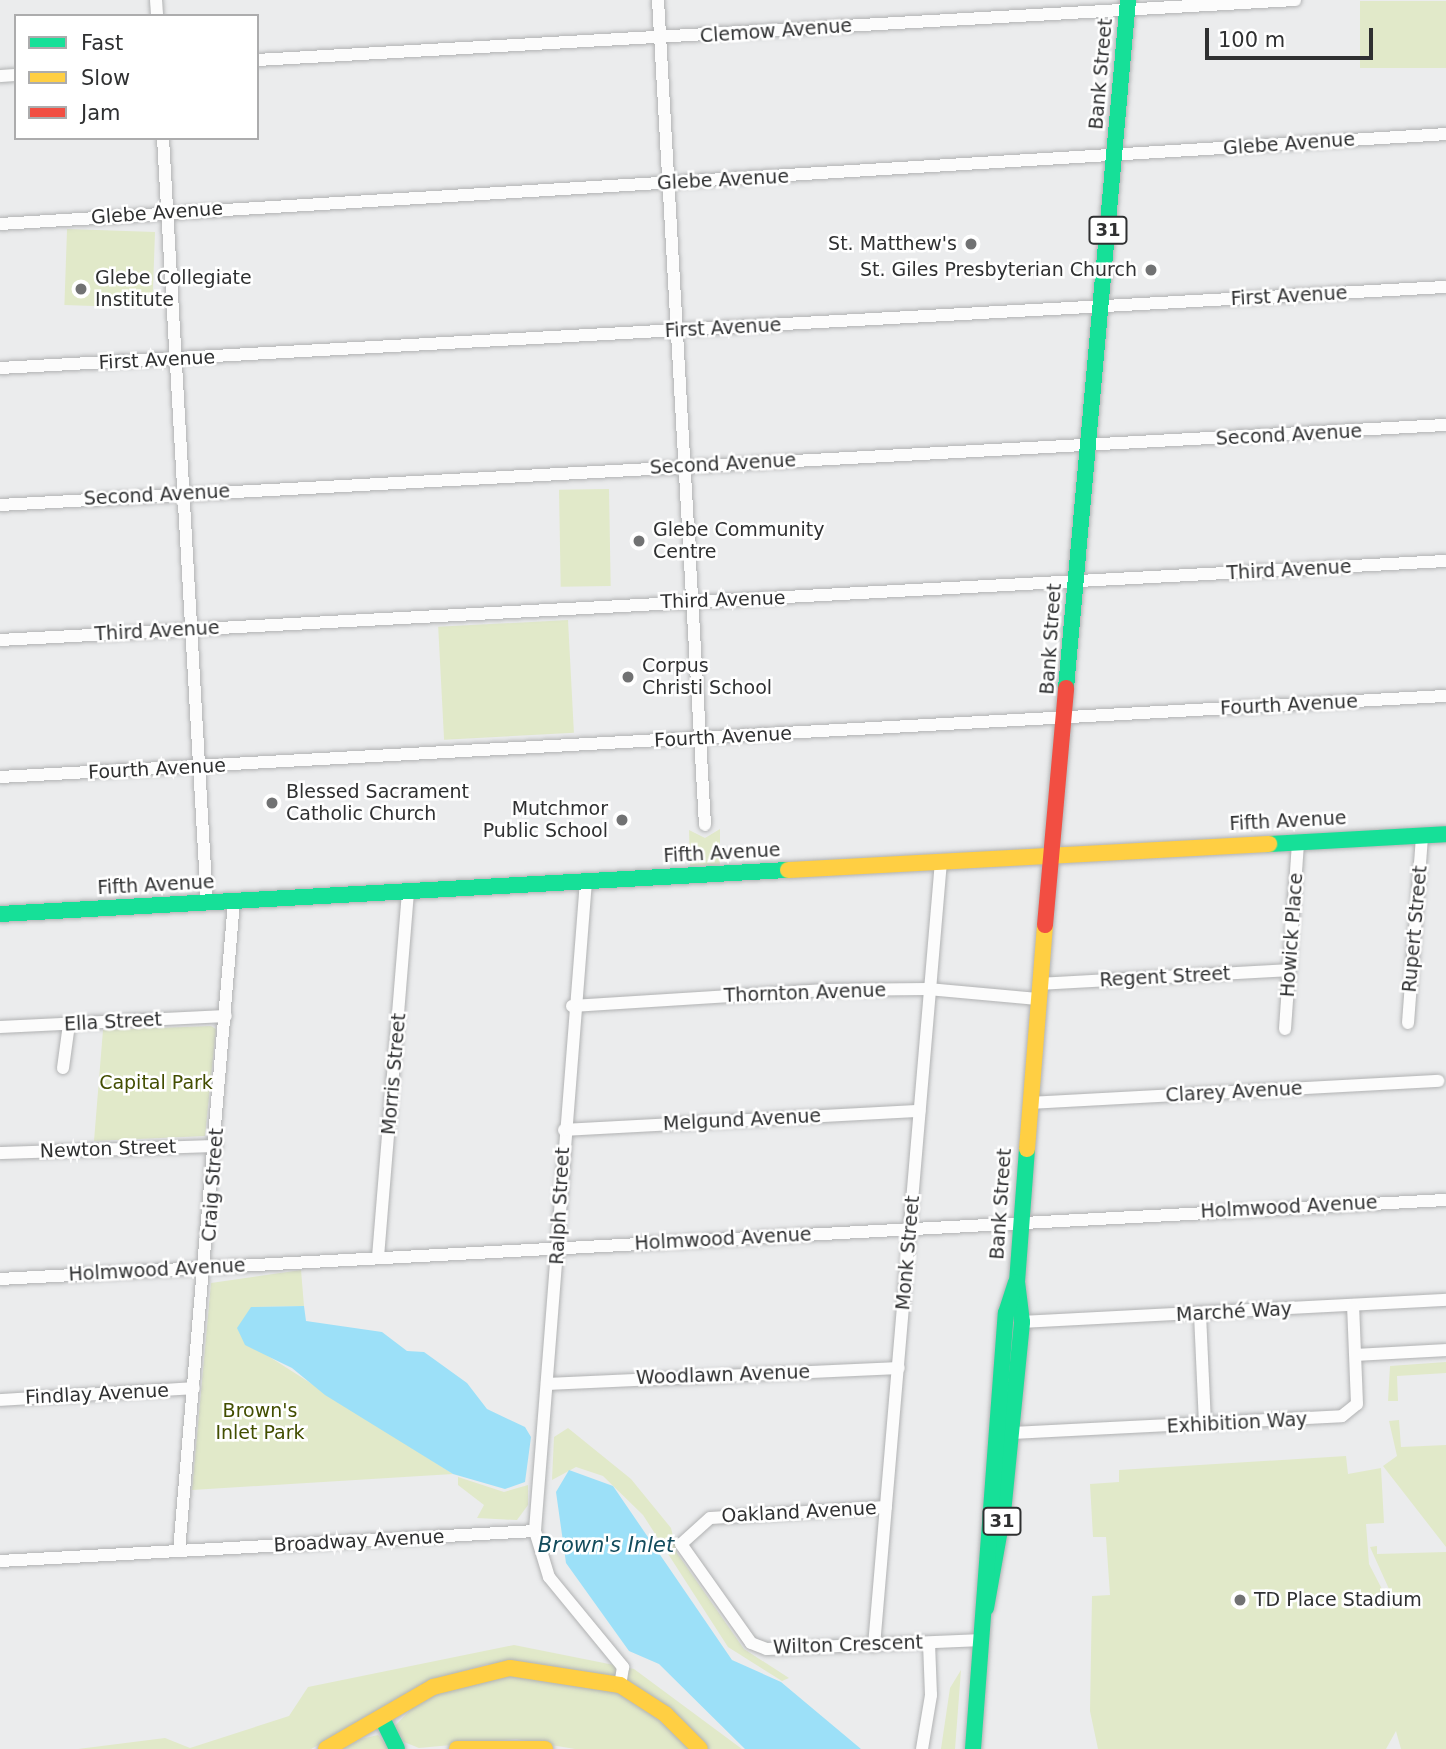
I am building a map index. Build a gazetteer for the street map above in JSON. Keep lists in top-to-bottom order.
{
  "streets": {
    "main road": ["Bank Street", "31", "Fifth Avenue"],
    "street": [
      "Clemow Avenue",
      "Glebe Avenue",
      "First Avenue",
      "Second Avenue",
      "Third Avenue",
      "Fourth Avenue",
      "Rupert Street",
      "Howick Place",
      "Regent Street",
      "Thornton Avenue",
      "Ella Street",
      "Morris Street",
      "Clarey Avenue",
      "Melgund Avenue",
      "Newton Street",
      "Craig Street",
      "Ralph Street",
      "Holmwood Avenue",
      "Monk Street",
      "Marché Way",
      "Woodlawn Avenue",
      "Findlay Avenue",
      "Exhibition Way",
      "Oakland Avenue",
      "Broadway Avenue",
      "Wilton Crescent"
    ]
  },
  "crossings": [
    ["Clemow Avenue", "Bank Street"],
    ["Bank Street", "Glebe Avenue"],
    ["Bank Street", "First Avenue"],
    ["Bank Street", "Second Avenue"],
    ["Bank Street", "Third Avenue"],
    ["Bank Street", "Fourth Avenue"],
    ["Bank Street", "Fifth Avenue"],
    ["Bank Street", "Regent Street"],
    ["Bank Street", "Thornton Avenue"],
    ["Bank Street", "Clarey Avenue"],
    ["Bank Street", "Holmwood Avenue"],
    ["Bank Street", "Marché Way"],
    ["Bank Street", "Exhibition Way"],
    ["Bank Street", "Wilton Crescent"],
    ["Fifth Avenue", "Rupert Street"],
    ["Fifth Avenue", "Howick Place"],
    ["Fifth Avenue", "Morris Street"],
    ["Fifth Avenue", "Craig Street"],
    ["Fifth Avenue", "Ralph Street"],
    ["Fifth Avenue", "Monk Street"],
    ["Howick Place", "Regent Street"],
    ["Regent Street", "Thornton Avenue"],
    ["Thornton Avenue", "Ralph Street"],
    ["Thornton Avenue", "Monk Street"],
    ["Ella Street", "Craig Street"],
    ["Morris Street", "Holmwood Avenue"],
    ["Melgund Avenue", "Ralph Street"],
    ["Melgund Avenue", "Monk Street"],
    ["Newton Street", "Craig Street"],
    ["Craig Street", "Holmwood Avenue"],
    ["Craig Street", "Findlay Avenue"],
    ["Craig Street", "Broadway Avenue"],
    ["Ralph Street", "Holmwood Avenue"],
    ["Ralph Street", "Woodlawn Avenue"],
    ["Ralph Street", "Broadway Avenue"],
    ["Holmwood Avenue", "Monk Street"],
    ["Monk Street", "Woodlawn Avenue"],
    ["Monk Street", "Oakland Avenue"],
    ["Monk Street", "Wilton Crescent"],
    ["Marché Way", "Exhibition Way"],
    ["Oakland Avenue", "Wilton Crescent"]
  ],
  "water": ["Brown's Inlet"],
  "parks": ["Capital Park", "Brown's Inlet Park"],
  "places": [
    "St. Matthew's",
    "St. Giles Presbyterian Church",
    "Glebe Collegiate Institute",
    "Glebe Community Centre",
    "Corpus Christi School",
    "Blessed Sacrament Catholic Church",
    "Mutchmor Public School",
    "TD Place Stadium"
  ],
  "legend": ["Fast", "Slow", "Jam"],
  "scale_bar": "100 m"
}
